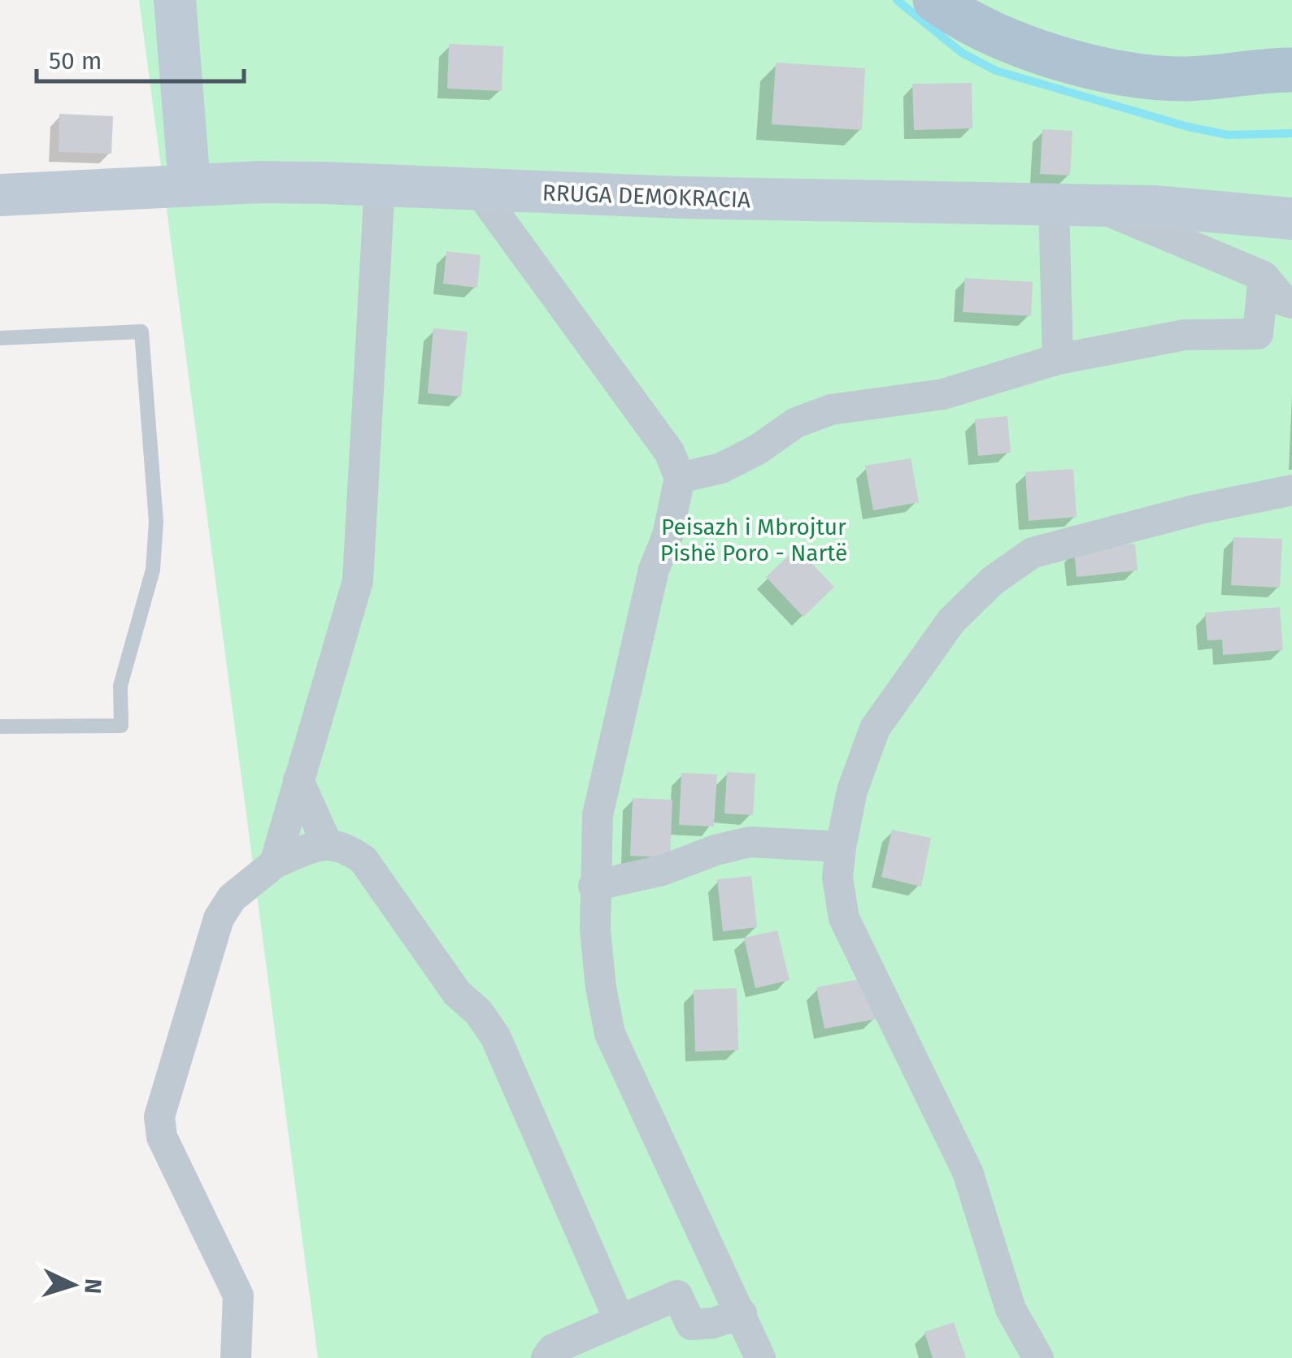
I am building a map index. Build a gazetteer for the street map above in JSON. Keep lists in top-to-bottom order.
{
  "streets": {
    "main road": ["RRUGA DEMOKRACIA"]
  },
  "parks": ["Peisazh i Mbrojtur Pishë Poro - Nartë"],
  "scale_bar": "50 m",
  "north": "right"
}
